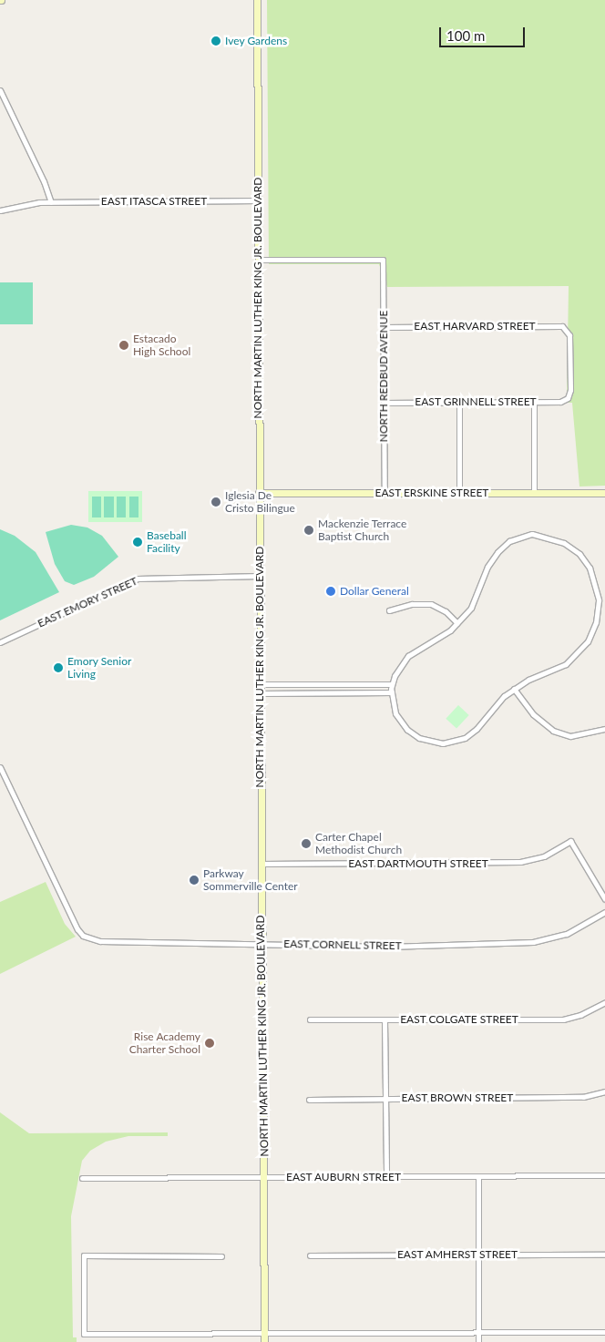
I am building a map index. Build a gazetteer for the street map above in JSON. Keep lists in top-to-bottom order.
{
  "streets": {
    "main road": ["NORTH MARTIN LUTHER KING JR. BOULEVARD", "EAST ERSKINE STREET"],
    "street": [
      "EAST ITASCA STREET",
      "EAST HARVARD STREET",
      "NORTH REDBUD AVENUE",
      "EAST GRINNELL STREET",
      "EAST EMORY STREET",
      "EAST DARTMOUTH STREET",
      "EAST CORNELL STREET",
      "EAST COLGATE STREET",
      "EAST BROWN STREET",
      "EAST AUBURN STREET",
      "EAST AMHERST STREET"
    ]
  },
  "crossings": [
    ["EAST ITASCA STREET", "NORTH MARTIN LUTHER KING JR. BOULEVARD"],
    ["NORTH MARTIN LUTHER KING JR. BOULEVARD", "NORTH REDBUD AVENUE"],
    ["NORTH MARTIN LUTHER KING JR. BOULEVARD", "EAST ERSKINE STREET"],
    ["NORTH MARTIN LUTHER KING JR. BOULEVARD", "EAST EMORY STREET"],
    ["NORTH MARTIN LUTHER KING JR. BOULEVARD", "EAST DARTMOUTH STREET"],
    ["NORTH MARTIN LUTHER KING JR. BOULEVARD", "EAST CORNELL STREET"],
    ["NORTH MARTIN LUTHER KING JR. BOULEVARD", "EAST AUBURN STREET"],
    ["EAST HARVARD STREET", "NORTH REDBUD AVENUE"],
    ["EAST HARVARD STREET", "EAST GRINNELL STREET"],
    ["NORTH REDBUD AVENUE", "EAST GRINNELL STREET"],
    ["NORTH REDBUD AVENUE", "EAST ERSKINE STREET"]
  ],
  "places": [
    "Ivey Gardens",
    "Estacado High School",
    "Iglesia De Cristo Bilingue",
    "Mackenzie Terrace Baptist Church",
    "Baseball Facility",
    "Dollar General",
    "Emory Senior Living",
    "Carter Chapel Methodist Church",
    "Parkway Sommerville Center",
    "Rise Academy Charter School"
  ],
  "scale_bar": "100 m"
}
